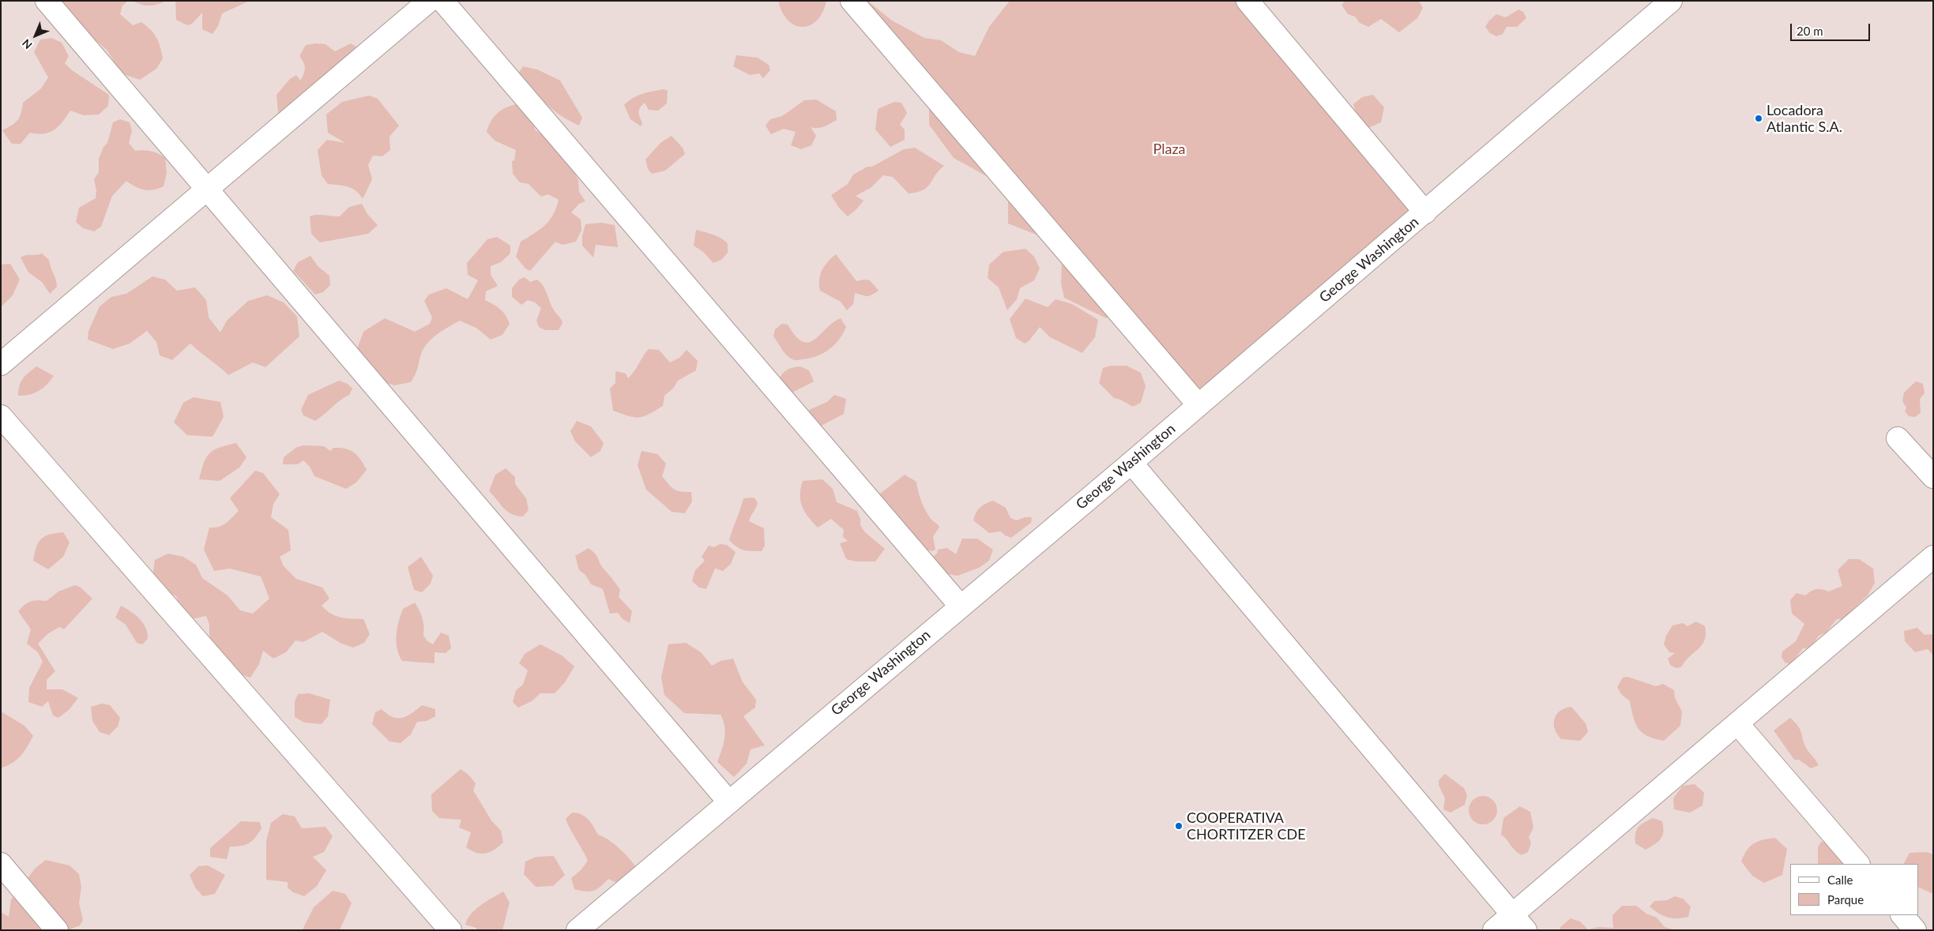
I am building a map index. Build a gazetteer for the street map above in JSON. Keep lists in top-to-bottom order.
{
  "streets": {
    "street": ["George Washington"]
  },
  "parks": ["Plaza"],
  "places": ["Locadora Atlantic S.A.", "COOPERATIVA CHORTITZER CDE"],
  "legend": ["Calle", "Parque"],
  "scale_bar": "20 m",
  "north": "bottom left"
}
